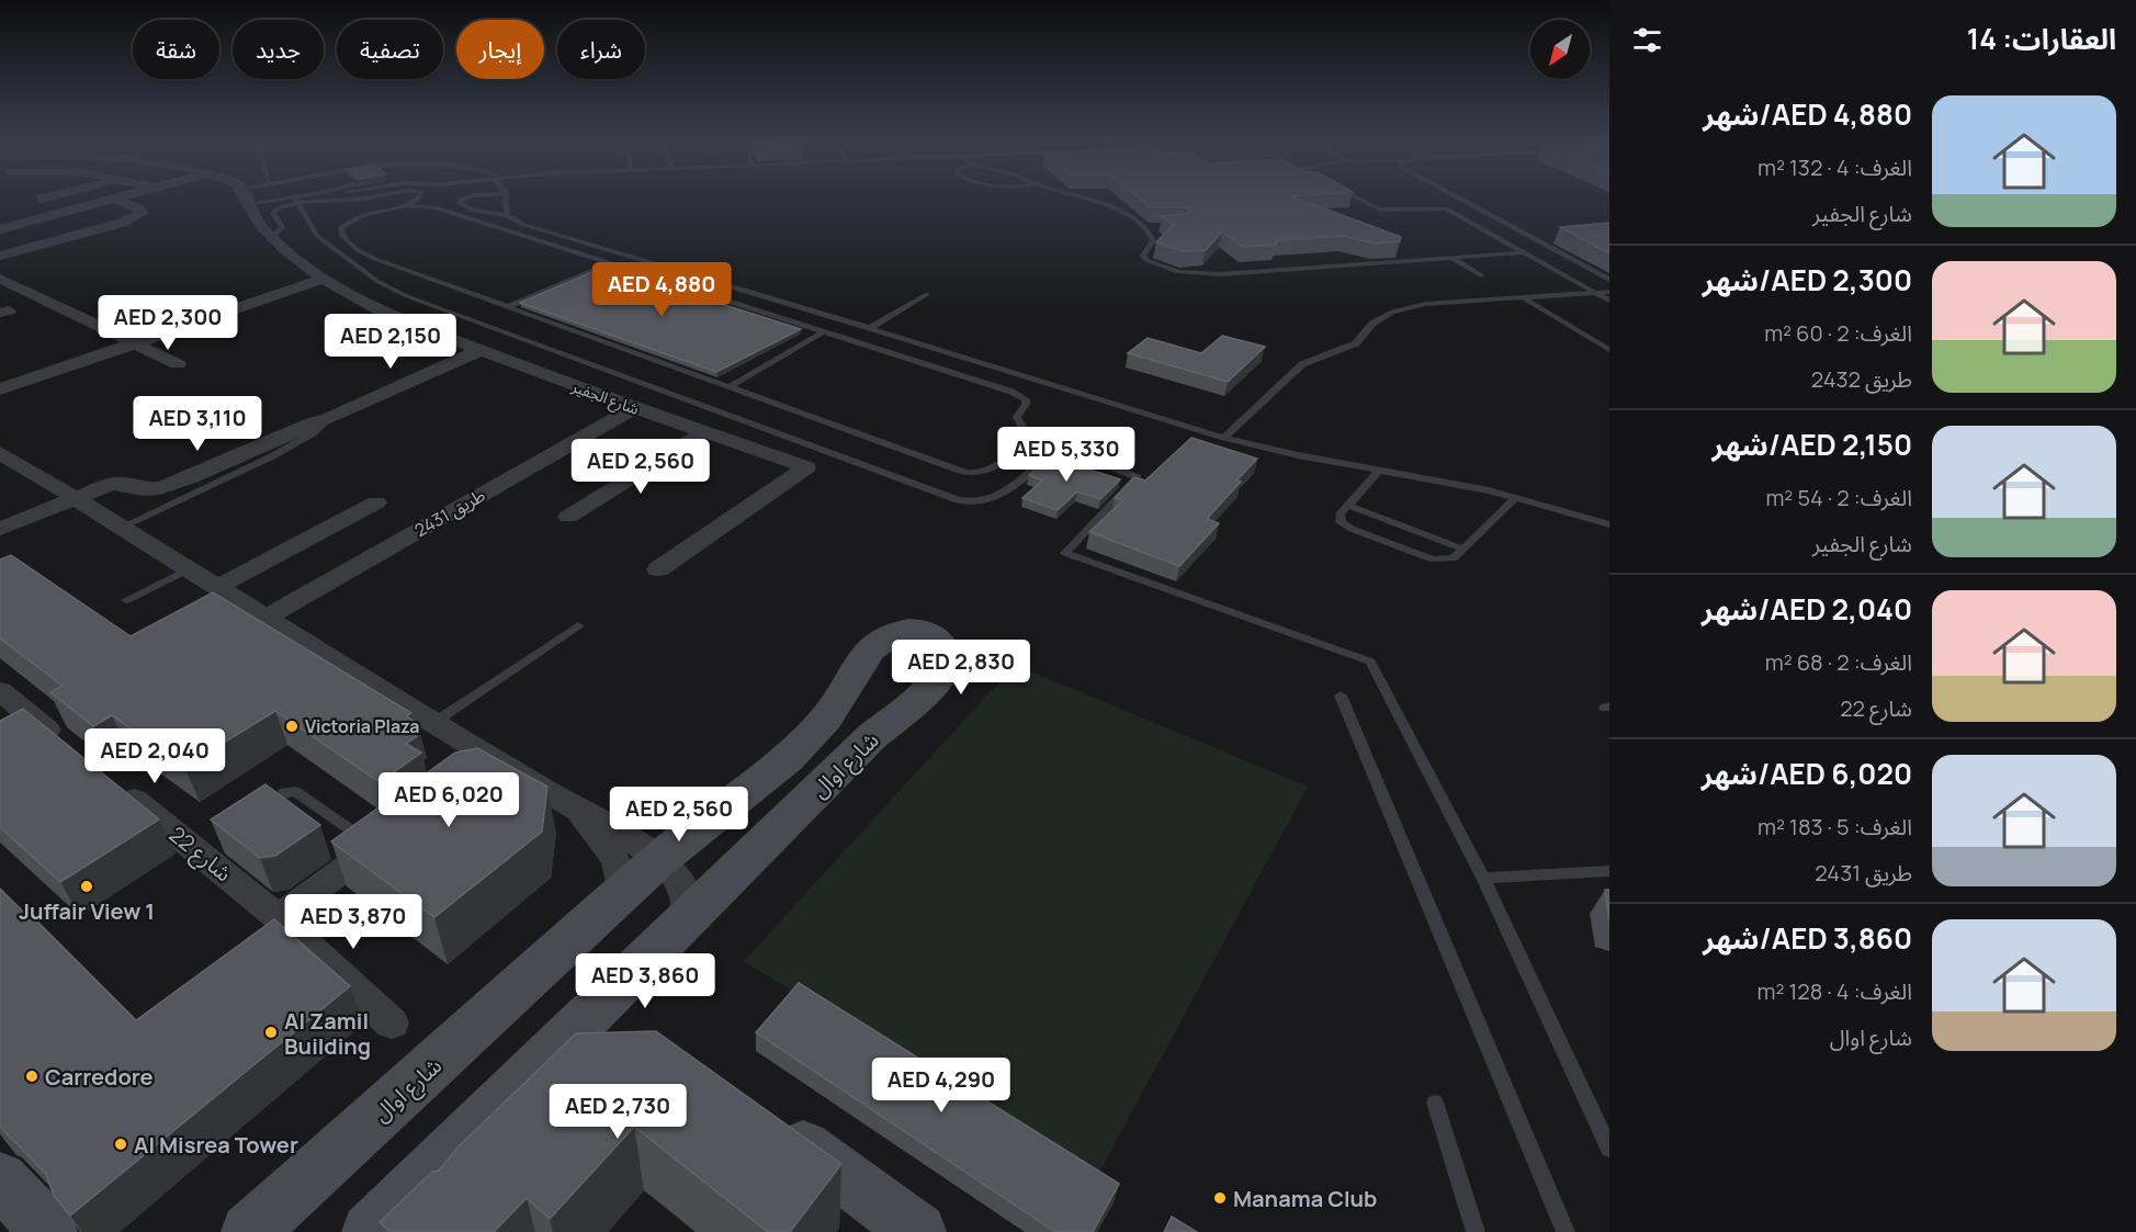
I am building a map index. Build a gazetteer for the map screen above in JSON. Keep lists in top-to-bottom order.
{
  "streets": {
    "main road": ["شارع اوال"],
    "street": ["شارع الجفير", "طريق 2431", "شارع 22"]
  },
  "crossings": [
    ["شارع الجفير", "طريق 2431"]
  ],
  "places": [
    "Victoria Plaza",
    "Juffair View 1",
    "Al Zamil Building",
    "Carredore",
    "Al Misrea Tower",
    "Manama Club"
  ],
  "north": "bottom left",
  "page": {
    "heading": "العقارات: 14",
    "chip": [
      "شراء",
      "إيجار",
      "تصفية",
      "جديد",
      "شقة"
    ],
    "list": [
      {
        "name": "AED 4,880/شهر",
        "note": "الغرف: 4 · 132 m² · شارع الجفير"
      },
      {
        "name": "AED 2,300/شهر",
        "note": "الغرف: 2 · 60 m² · طريق 2432"
      },
      {
        "name": "AED 2,150/شهر",
        "note": "الغرف: 2 · 54 m² · شارع الجفير"
      },
      {
        "name": "AED 2,040/شهر",
        "note": "الغرف: 2 · 68 m² · شارع 22"
      },
      {
        "name": "AED 6,020/شهر",
        "note": "الغرف: 5 · 183 m² · طريق 2431"
      },
      {
        "name": "AED 3,860/شهر",
        "note": "الغرف: 4 · 128 m² · شارع اوال"
      }
    ],
    "price": [
      "AED 4,880",
      "AED 2,300",
      "AED 2,150",
      "AED 3,110",
      "AED 5,330",
      "AED 2,560",
      "AED 2,830",
      "AED 2,040",
      "AED 6,020",
      "AED 2,560",
      "AED 3,870",
      "AED 3,860",
      "AED 4,290",
      "AED 2,730"
    ]
  }
}
